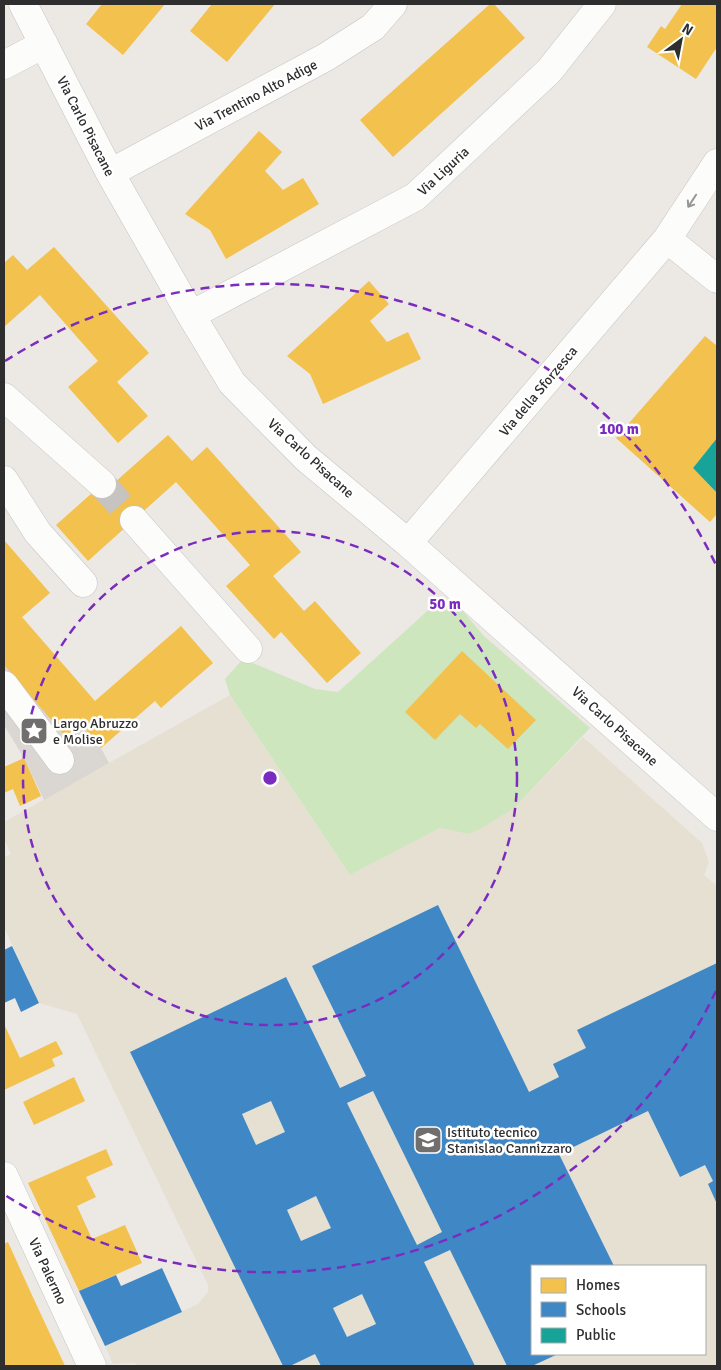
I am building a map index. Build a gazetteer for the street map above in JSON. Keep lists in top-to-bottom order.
{
  "streets": {
    "street": [
      "Via Trentino Alto Adige",
      "Via Carlo Pisacane",
      "Via Liguria",
      "Via della Sforzesca",
      "Via Palermo"
    ]
  },
  "crossings": [
    ["Via Trentino Alto Adige", "Via Carlo Pisacane"],
    ["Via Carlo Pisacane", "Via Liguria"],
    ["Via Carlo Pisacane", "Via della Sforzesca"]
  ],
  "places": {
    "place": ["Largo Abruzzo e Molise"],
    "school or university": ["Istituto tecnico Stanislao Cannizzaro"]
  },
  "legend": ["Homes", "Schools", "Public"],
  "north": "top right",
  "rings": ["100 m", "50 m"]
}
